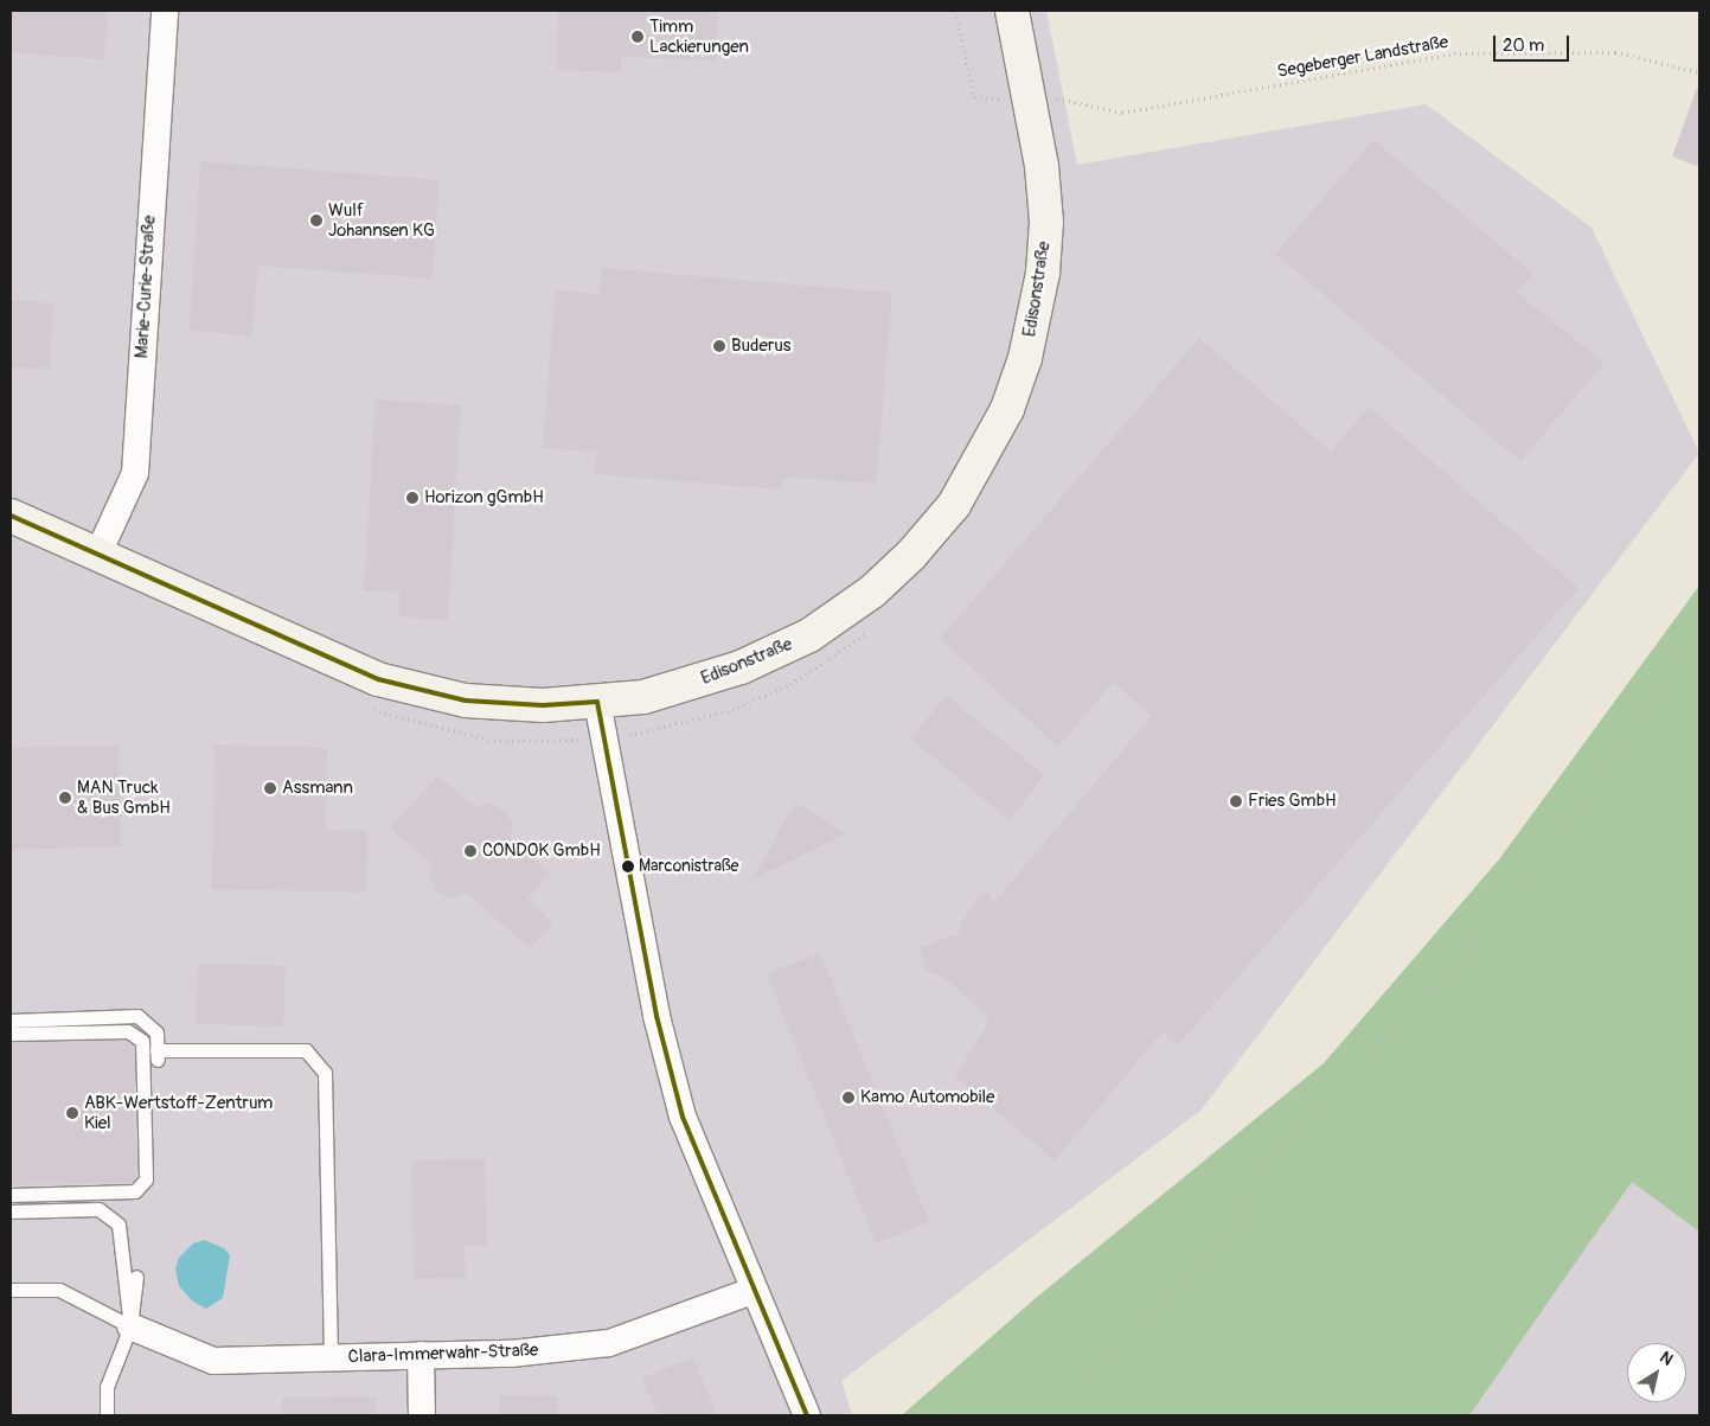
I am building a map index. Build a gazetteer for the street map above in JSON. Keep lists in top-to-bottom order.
{
  "streets": {
    "street": ["Marie-Curie-Straße", "Edisonstraße", "Clara-Immerwahr-Straße"],
    "path": ["Segeberger Landstraße"]
  },
  "crossings": [
    ["Segeberger Landstraße", "Edisonstraße"],
    ["Marie-Curie-Straße", "Edisonstraße"]
  ],
  "places": [
    "Timm Lackierungen",
    "Wulf Johannsen KG",
    "Buderus",
    "Horizon gGmbH",
    "Assmann",
    "MAN Truck & Bus GmbH",
    "Fries GmbH",
    "CONDOK GmbH",
    "Marconistraße",
    "Kamo Automobile",
    "ABK-Wertstoff-Zentrum Kiel"
  ],
  "scale_bar": "20 m",
  "north": "top right"
}
